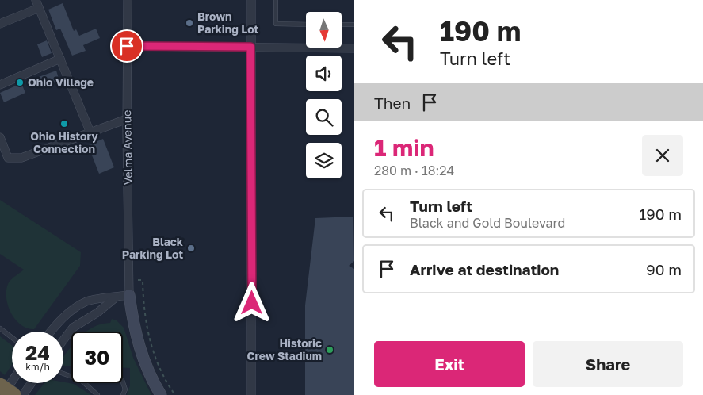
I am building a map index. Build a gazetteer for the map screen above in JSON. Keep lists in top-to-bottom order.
{
  "streets": {
    "street": ["Velma Avenue"]
  },
  "places": [
    "Brown Parking Lot",
    "Ohio Village",
    "Ohio History Connection",
    "Black Parking Lot",
    "Historic Crew Stadium"
  ],
  "north": "bottom",
  "page": {
    "turn": ["190 m", "Turn left"],
    "then": "Then",
    "heading": ["1 min", "280 m · 18:24"],
    "list": [
      {
        "name": "Turn left",
        "note": "Black and Gold Boulevard",
        "value": "190 m"
      },
      {
        "name": "Arrive at destination",
        "value": "90 m"
      }
    ],
    "speed": "24 km/h",
    "limit": "30",
    "buttons": ["Exit", "Share"]
  }
}
